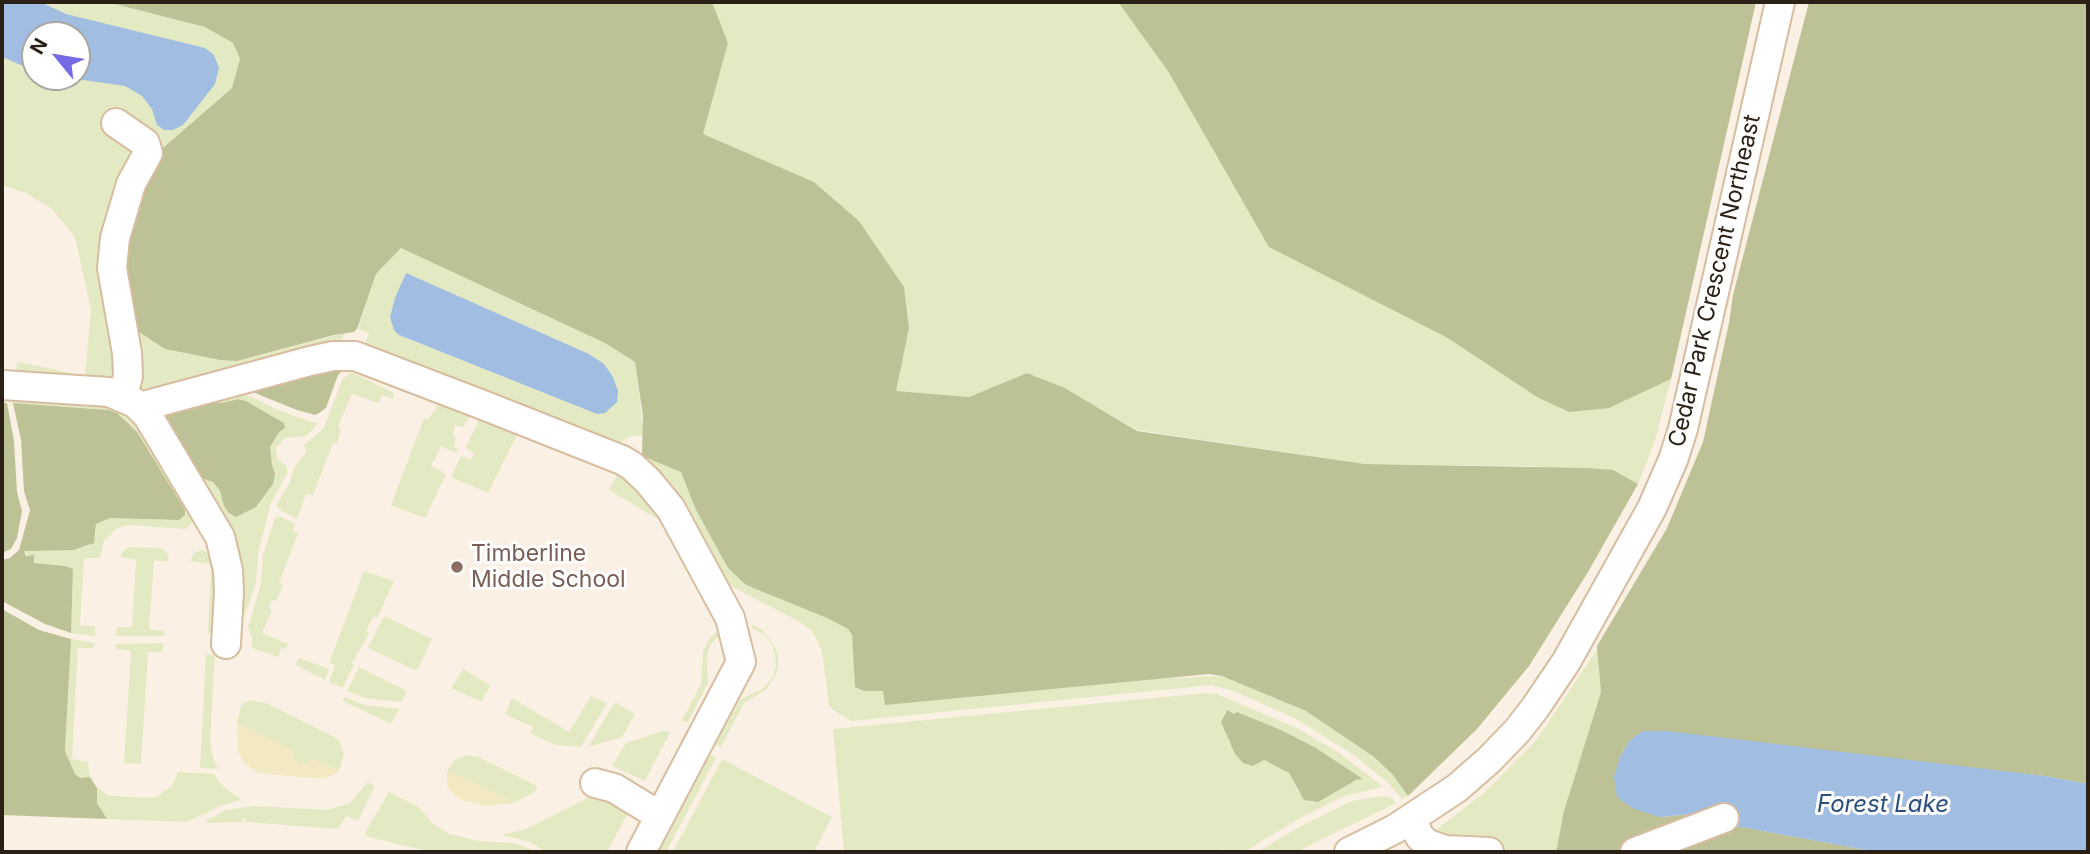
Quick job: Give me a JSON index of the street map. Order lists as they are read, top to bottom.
{
  "streets": {
    "street": ["Cedar Park Crescent Northeast"]
  },
  "water": ["Forest Lake"],
  "places": ["Timberline Middle School"],
  "north": "top left"
}
